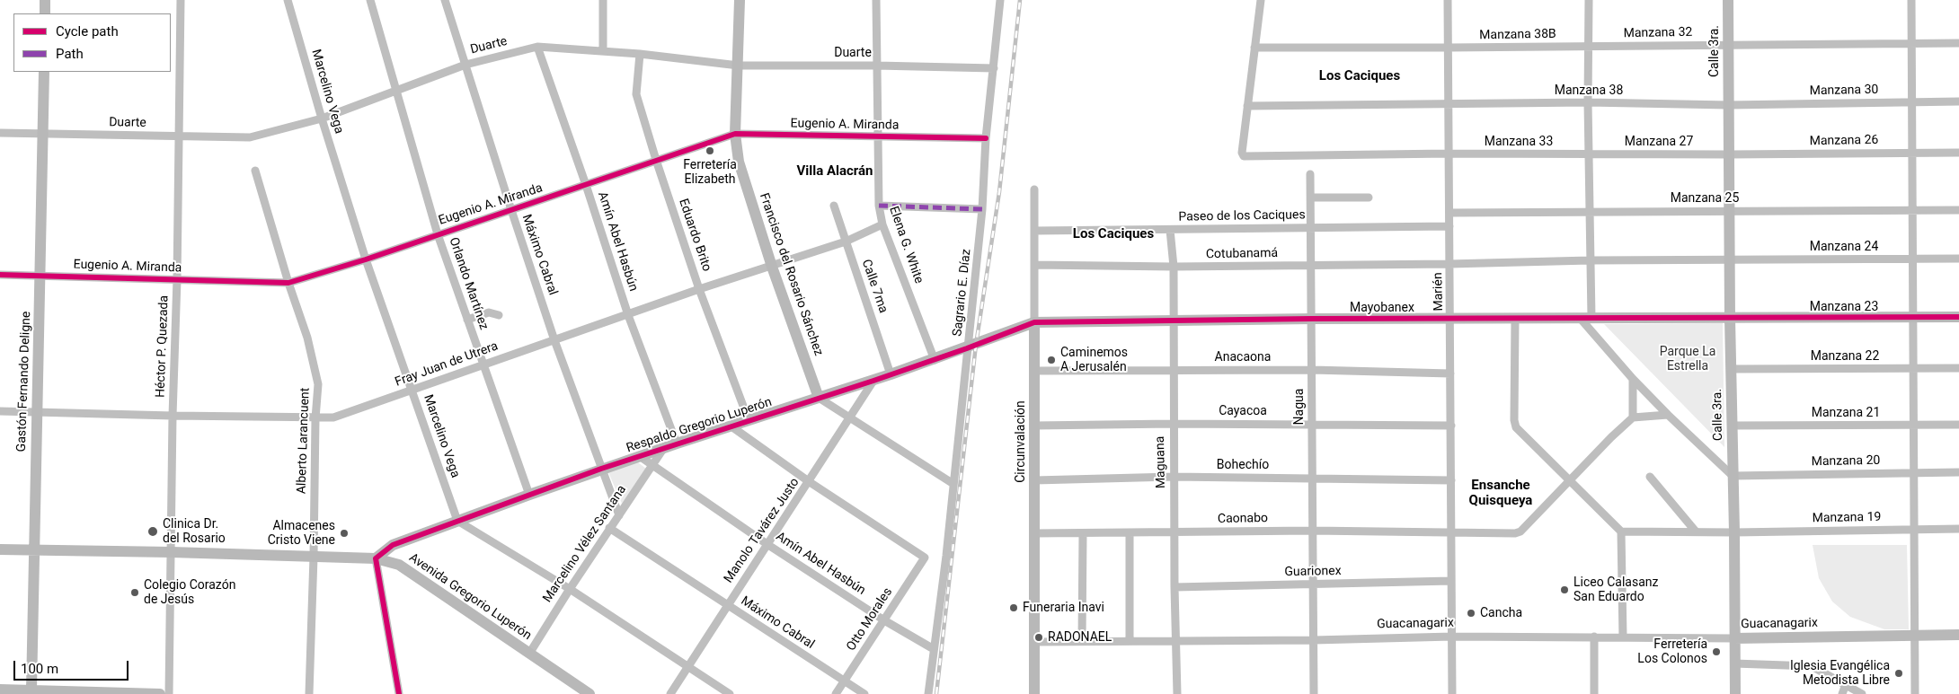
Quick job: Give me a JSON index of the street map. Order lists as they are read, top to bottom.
{
  "streets": {
    "street": [
      "Manzana 32",
      "Manzana 38B",
      "Duarte",
      "Calle 3ra.",
      "Manzana 38",
      "Manzana 30",
      "Marcelino Vega",
      "Eugenio A. Miranda",
      "Manzana 26",
      "Manzana 33",
      "Manzana 27",
      "Manzana 25",
      "Paseo de los Caciques",
      "Eduardo Brito",
      "Amín Abel Hasbún",
      "Elena G. White",
      "Manzana 24",
      "Cotubanamá",
      "Máximo Cabral",
      "Francisco del Rosario Sánchez",
      "Orlando Martínez",
      "Calle 7ma",
      "Marién",
      "Sagrario E. Díaz",
      "Manzana 23",
      "Mayobanex",
      "Héctor P. Quezada",
      "Manzana 22",
      "Anacaona",
      "Fray Juan de Utrera",
      "Gastón Fernando Deligne",
      "Nagua",
      "Cayacoa",
      "Manzana 21",
      "Respaldo Gregorio Luperón",
      "Alberto Larancuent",
      "Circunvalación",
      "Manzana 20",
      "Maguana",
      "Bohechío",
      "Manzana 19",
      "Caonabo",
      "Manolo Tavárez Justo",
      "Marcelino Vélez Santana",
      "Guarionex",
      "Avenida Gregorio Luperón",
      "Otto Morales",
      "Guacanagarix"
    ]
  },
  "crossings": [
    ["Manzana 32", "Manzana 38B"],
    ["Manzana 32", "Calle 3ra."],
    ["Manzana 38B", "Marién"],
    ["Duarte", "Marcelino Vega"],
    ["Duarte", "Eduardo Brito"],
    ["Duarte", "Amín Abel Hasbún"],
    ["Duarte", "Elena G. White"],
    ["Duarte", "Máximo Cabral"],
    ["Duarte", "Francisco del Rosario Sánchez"],
    ["Duarte", "Orlando Martínez"],
    ["Duarte", "Sagrario E. Díaz"],
    ["Duarte", "Héctor P. Quezada"],
    ["Duarte", "Gastón Fernando Deligne"],
    ["Calle 3ra.", "Manzana 38"],
    ["Calle 3ra.", "Manzana 30"],
    ["Calle 3ra.", "Manzana 26"],
    ["Calle 3ra.", "Manzana 27"],
    ["Calle 3ra.", "Manzana 25"],
    ["Calle 3ra.", "Manzana 24"],
    ["Calle 3ra.", "Manzana 23"],
    ["Calle 3ra.", "Mayobanex"],
    ["Calle 3ra.", "Manzana 22"],
    ["Calle 3ra.", "Manzana 21"],
    ["Calle 3ra.", "Manzana 20"],
    ["Calle 3ra.", "Manzana 19"],
    ["Calle 3ra.", "Guacanagarix"],
    ["Manzana 38", "Manzana 30"],
    ["Manzana 38", "Manzana 33"],
    ["Manzana 38", "Marién"],
    ["Marcelino Vega", "Eugenio A. Miranda"],
    ["Marcelino Vega", "Fray Juan de Utrera"],
    ["Marcelino Vega", "Respaldo Gregorio Luperón"],
    ["Eugenio A. Miranda", "Eduardo Brito"],
    ["Eugenio A. Miranda", "Amín Abel Hasbún"],
    ["Eugenio A. Miranda", "Elena G. White"],
    ["Eugenio A. Miranda", "Máximo Cabral"],
    ["Eugenio A. Miranda", "Francisco del Rosario Sánchez"],
    ["Eugenio A. Miranda", "Orlando Martínez"],
    ["Eugenio A. Miranda", "Sagrario E. Díaz"],
    ["Eugenio A. Miranda", "Héctor P. Quezada"],
    ["Eugenio A. Miranda", "Gastón Fernando Deligne"],
    ["Eugenio A. Miranda", "Alberto Larancuent"],
    ["Manzana 26", "Manzana 27"],
    ["Manzana 33", "Manzana 27"],
    ["Manzana 33", "Marién"],
    ["Manzana 25", "Marién"],
    ["Paseo de los Caciques", "Marién"],
    ["Paseo de los Caciques", "Nagua"],
    ["Paseo de los Caciques", "Circunvalación"],
    ["Paseo de los Caciques", "Maguana"],
    ["Eduardo Brito", "Fray Juan de Utrera"],
    ["Eduardo Brito", "Respaldo Gregorio Luperón"],
    ["Amín Abel Hasbún", "Sagrario E. Díaz"],
    ["Amín Abel Hasbún", "Fray Juan de Utrera"],
    ["Amín Abel Hasbún", "Respaldo Gregorio Luperón"],
    ["Amín Abel Hasbún", "Manolo Tavárez Justo"],
    ["Amín Abel Hasbún", "Marcelino Vélez Santana"],
    ["Amín Abel Hasbún", "Otto Morales"],
    ["Elena G. White", "Fray Juan de Utrera"],
    ["Elena G. White", "Respaldo Gregorio Luperón"],
    ["Cotubanamá", "Marién"],
    ["Cotubanamá", "Nagua"],
    ["Cotubanamá", "Circunvalación"],
    ["Cotubanamá", "Maguana"],
    ["Máximo Cabral", "Fray Juan de Utrera"],
    ["Máximo Cabral", "Respaldo Gregorio Luperón"],
    ["Máximo Cabral", "Manolo Tavárez Justo"],
    ["Máximo Cabral", "Marcelino Vélez Santana"],
    ["Máximo Cabral", "Otto Morales"],
    ["Francisco del Rosario Sánchez", "Fray Juan de Utrera"],
    ["Francisco del Rosario Sánchez", "Respaldo Gregorio Luperón"],
    ["Orlando Martínez", "Fray Juan de Utrera"],
    ["Orlando Martínez", "Respaldo Gregorio Luperón"],
    ["Calle 7ma", "Fray Juan de Utrera"],
    ["Calle 7ma", "Respaldo Gregorio Luperón"],
    ["Marién", "Mayobanex"],
    ["Marién", "Anacaona"],
    ["Marién", "Cayacoa"],
    ["Marién", "Bohechío"],
    ["Marién", "Caonabo"],
    ["Marién", "Guarionex"],
    ["Marién", "Guacanagarix"],
    ["Sagrario E. Díaz", "Respaldo Gregorio Luperón"],
    ["Manzana 23", "Mayobanex"],
    ["Mayobanex", "Nagua"],
    ["Mayobanex", "Respaldo Gregorio Luperón"],
    ["Mayobanex", "Circunvalación"],
    ["Mayobanex", "Maguana"],
    ["Héctor P. Quezada", "Fray Juan de Utrera"],
    ["Héctor P. Quezada", "Avenida Gregorio Luperón"],
    ["Anacaona", "Nagua"],
    ["Anacaona", "Circunvalación"],
    ["Anacaona", "Maguana"],
    ["Fray Juan de Utrera", "Gastón Fernando Deligne"],
    ["Fray Juan de Utrera", "Alberto Larancuent"],
    ["Gastón Fernando Deligne", "Avenida Gregorio Luperón"],
    ["Nagua", "Cayacoa"],
    ["Nagua", "Bohechío"],
    ["Nagua", "Caonabo"],
    ["Nagua", "Guarionex"],
    ["Nagua", "Guacanagarix"],
    ["Cayacoa", "Circunvalación"],
    ["Cayacoa", "Maguana"],
    ["Respaldo Gregorio Luperón", "Circunvalación"],
    ["Respaldo Gregorio Luperón", "Manolo Tavárez Justo"],
    ["Respaldo Gregorio Luperón", "Marcelino Vélez Santana"],
    ["Respaldo Gregorio Luperón", "Avenida Gregorio Luperón"],
    ["Alberto Larancuent", "Avenida Gregorio Luperón"],
    ["Circunvalación", "Bohechío"],
    ["Circunvalación", "Caonabo"],
    ["Circunvalación", "Guacanagarix"],
    ["Maguana", "Bohechío"],
    ["Maguana", "Caonabo"],
    ["Maguana", "Guarionex"],
    ["Maguana", "Guacanagarix"],
    ["Manolo Tavárez Justo", "Otto Morales"],
    ["Marcelino Vélez Santana", "Avenida Gregorio Luperón"]
  ],
  "districts": [
    "Los Caciques",
    "Villa Alacrán",
    "Los Caciques",
    "Ensanche Quisqueya"
  ],
  "parks": ["Parque La Estrella"],
  "places": [
    "Ferretería Elizabeth",
    "Caminemos A Jerusalén",
    "Clinica Dr. del Rosario",
    "Almacenes Cristo Viene",
    "Liceo Calasanz San Eduardo",
    "Colegio Corazón de Jesús",
    "Funeraria Inavi",
    "Cancha",
    "RADONAEL",
    "Ferretería Los Colonos",
    "Iglesia Evangélica Metodista Libre"
  ],
  "legend": ["Cycle path", "Path"],
  "scale_bar": "100 m"
}
